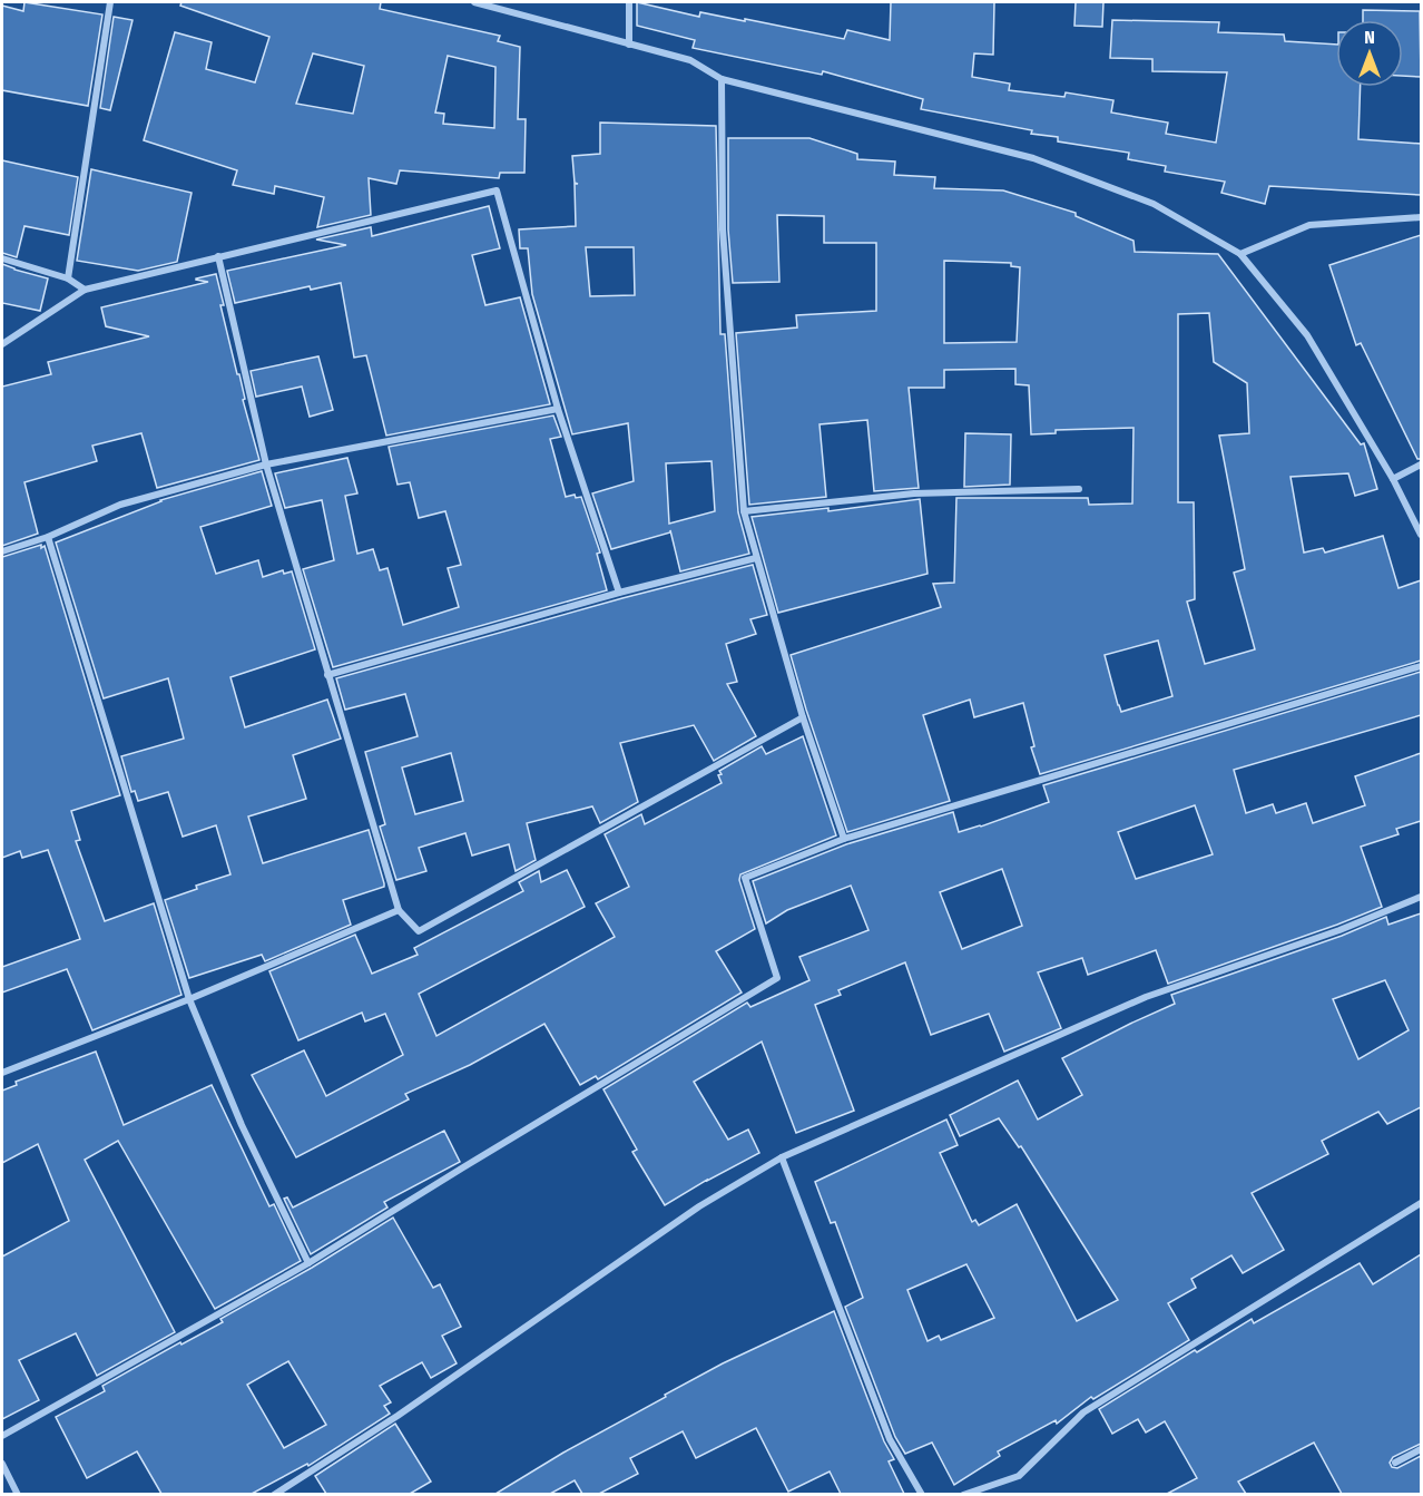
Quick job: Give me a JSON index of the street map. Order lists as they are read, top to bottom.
{
  "north": "top"
}
